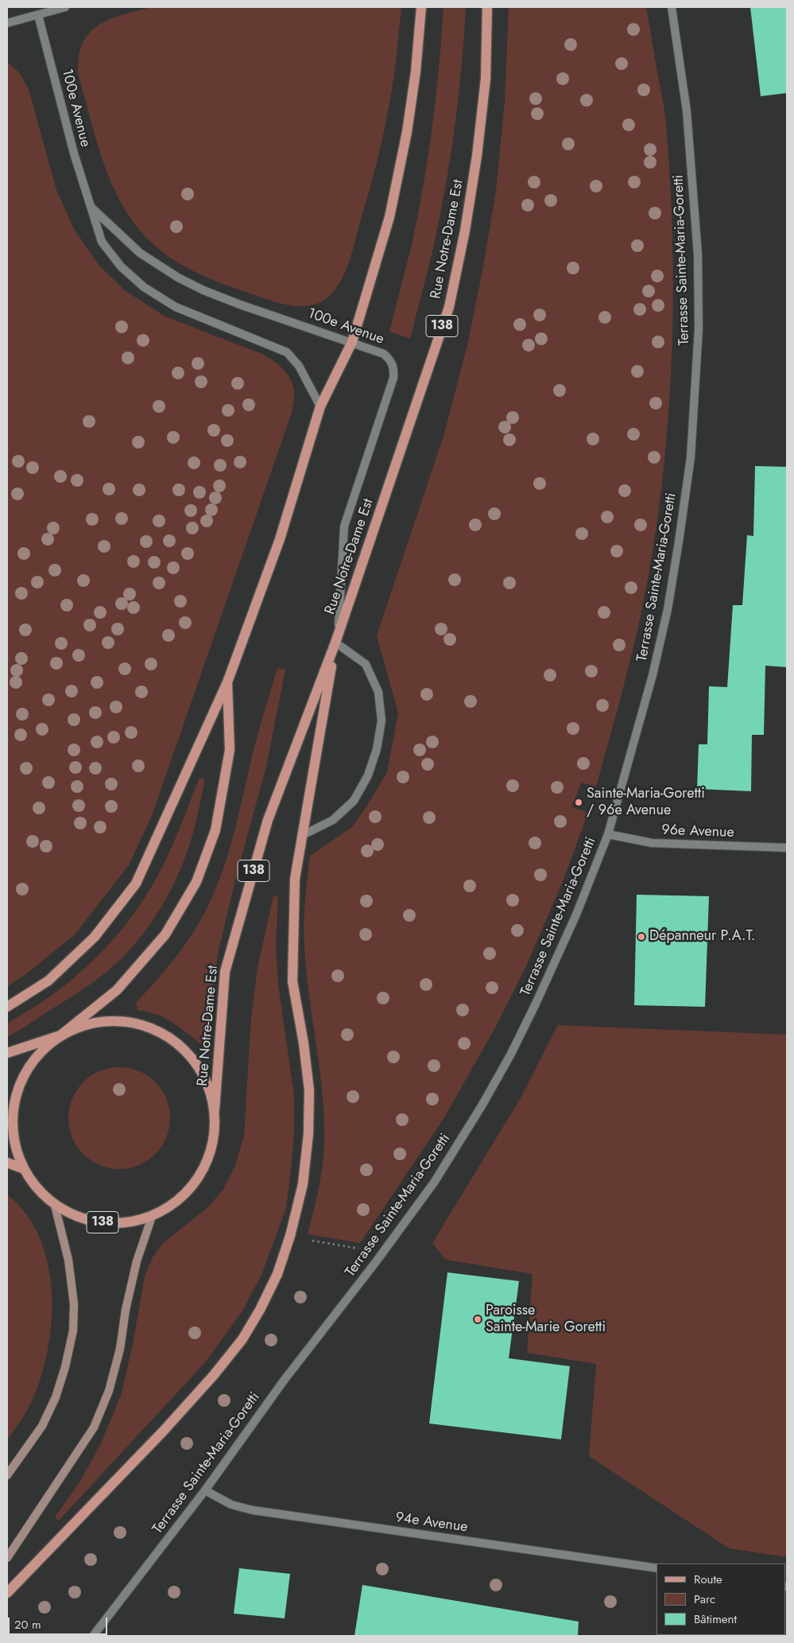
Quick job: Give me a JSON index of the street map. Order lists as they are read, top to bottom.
{
  "streets": {
    "main road": ["Rue Notre-Dame Est", "138"],
    "street": [
      "100e Avenue",
      "Terrasse Sainte-Maria-Goretti",
      "96e Avenue",
      "94e Avenue"
    ]
  },
  "crossings": [
    ["100e Avenue", "Rue Notre-Dame Est"],
    ["100e Avenue", "138"],
    ["Rue Notre-Dame Est", "138"],
    ["Terrasse Sainte-Maria-Goretti", "96e Avenue"],
    ["Terrasse Sainte-Maria-Goretti", "94e Avenue"]
  ],
  "places": ["Sainte-Maria-Goretti / 96e Avenue", "Dépanneur P.A.T.", "Paroisse Sainte-Marie Goretti"],
  "legend": ["Route", "Parc", "Bâtiment"],
  "scale_bar": "20 m"
}
